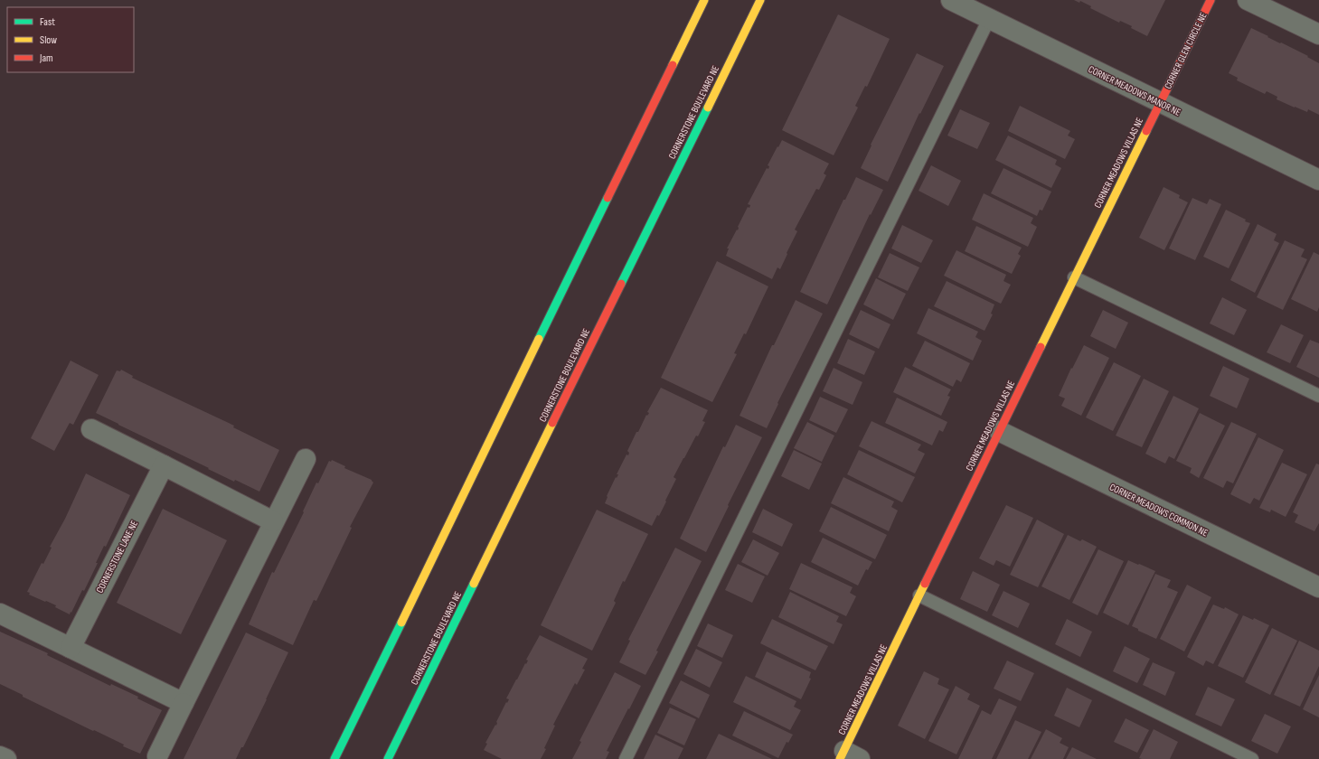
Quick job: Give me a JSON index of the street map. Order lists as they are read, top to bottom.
{
  "streets": {
    "street": [
      "CORNER GLEN CIRCLE NE",
      "CORNER MEADOWS MANOR NE",
      "CORNERSTONE BOULEVARD NE",
      "CORNER MEADOWS VILLAS NE",
      "CORNER MEADOWS COMMON NE",
      "CORNERSTONE LANE NE"
    ]
  },
  "crossings": [
    ["CORNER GLEN CIRCLE NE", "CORNER MEADOWS MANOR NE"],
    ["CORNER GLEN CIRCLE NE", "CORNER MEADOWS VILLAS NE"],
    ["CORNER MEADOWS MANOR NE", "CORNER MEADOWS VILLAS NE"],
    ["CORNER MEADOWS VILLAS NE", "CORNER MEADOWS COMMON NE"]
  ],
  "legend": ["Fast", "Slow", "Jam"]
}
